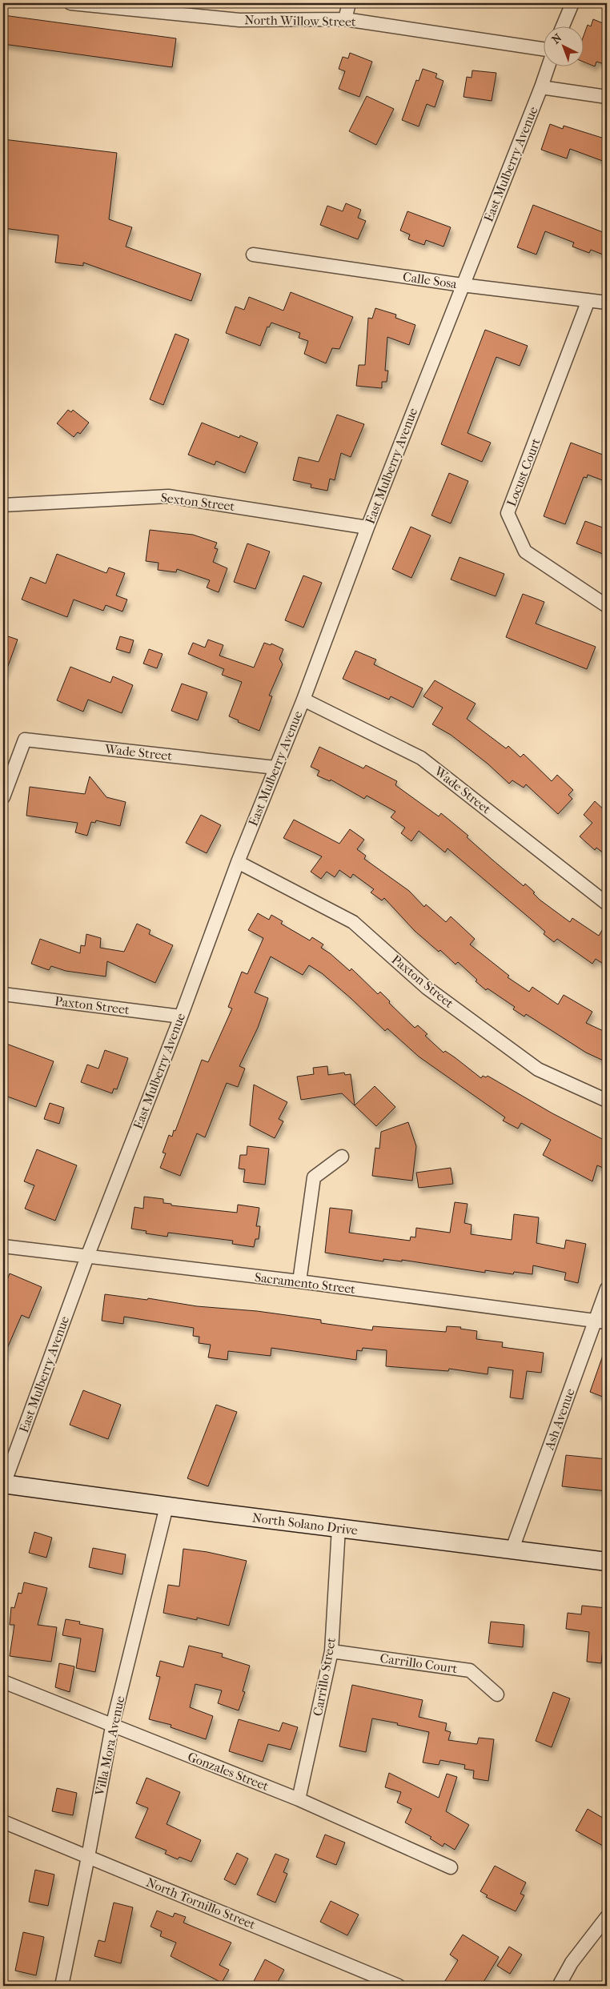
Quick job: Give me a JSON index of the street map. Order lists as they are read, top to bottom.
{
  "streets": {
    "main road": ["North Solano Drive"],
    "street": [
      "North Willow Street",
      "East Mulberry Avenue",
      "Calle Sosa",
      "Locust Court",
      "Sexton Street",
      "Wade Street",
      "Paxton Street",
      "Sacramento Street",
      "Ash Avenue",
      "Carrillo Court",
      "Carrillo Street",
      "Villa Mora Avenue",
      "Gonzales Street",
      "North Tornillo Street"
    ]
  },
  "crossings": [
    ["East Mulberry Avenue", "Calle Sosa"],
    ["East Mulberry Avenue", "Sexton Street"],
    ["East Mulberry Avenue", "Wade Street"],
    ["East Mulberry Avenue", "Paxton Street"],
    ["East Mulberry Avenue", "Sacramento Street"],
    ["East Mulberry Avenue", "North Solano Drive"],
    ["Calle Sosa", "Locust Court"],
    ["Sacramento Street", "Ash Avenue"],
    ["Ash Avenue", "North Solano Drive"],
    ["North Solano Drive", "Carrillo Street"],
    ["North Solano Drive", "Villa Mora Avenue"],
    ["Carrillo Court", "Carrillo Street"],
    ["Carrillo Street", "Gonzales Street"],
    ["Villa Mora Avenue", "Gonzales Street"],
    ["Villa Mora Avenue", "North Tornillo Street"]
  ],
  "north": "top left"
}
